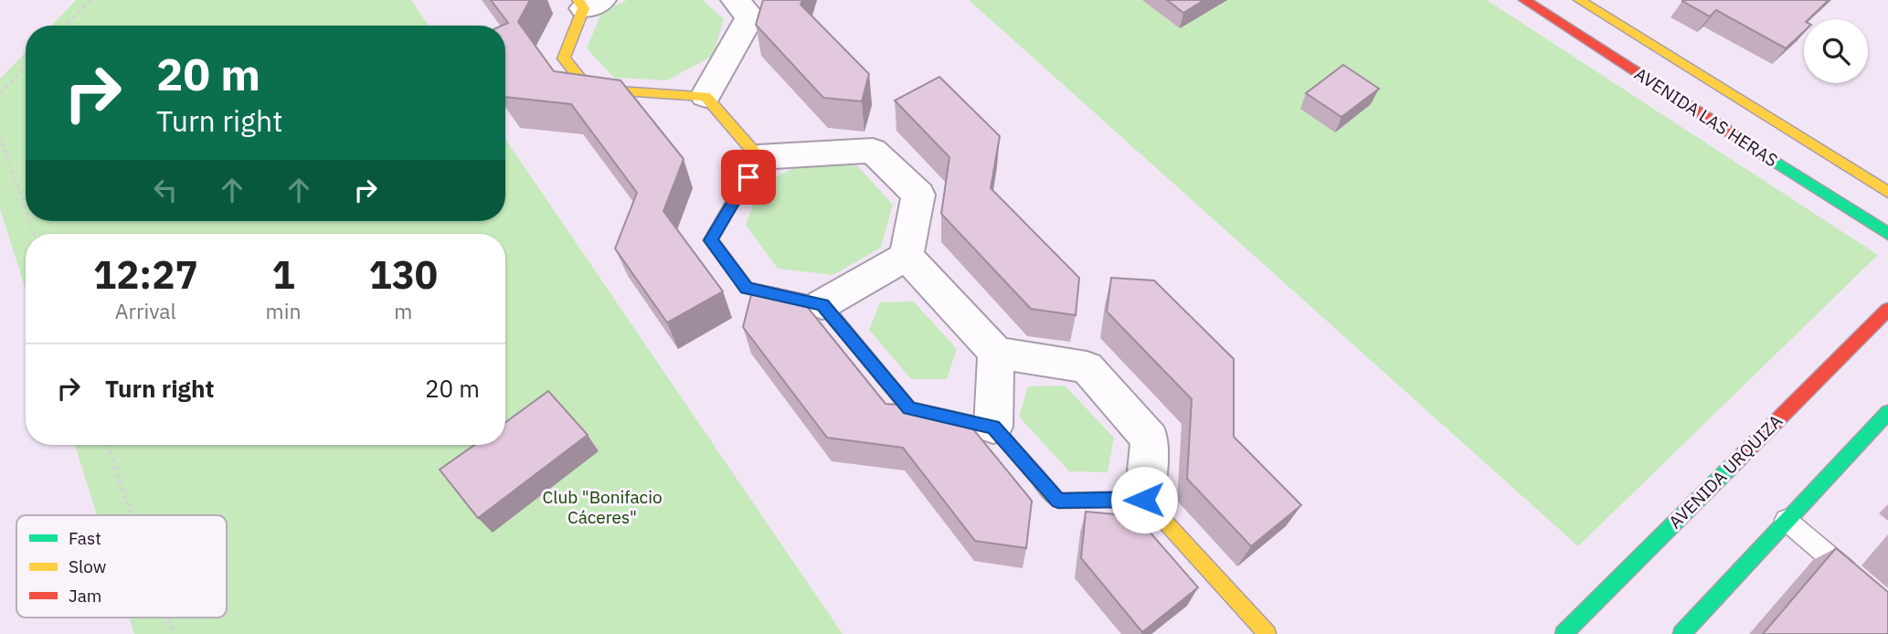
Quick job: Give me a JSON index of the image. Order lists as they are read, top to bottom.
{
  "streets": {
    "main road": ["AVENIDA LAS HERAS", "AVENIDA URQUIZA"]
  },
  "parks": ["Club \"Bonifacio Cáceres\""],
  "legend": ["Fast", "Slow", "Jam"],
  "page": {
    "turn": ["20 m", "Turn right"],
    "eta": [
      "12:27",
      "Arrival",
      "1",
      "min",
      "130",
      "m"
    ],
    "list": [
      {
        "name": "Turn right",
        "value": "20 m"
      }
    ]
  }
}
